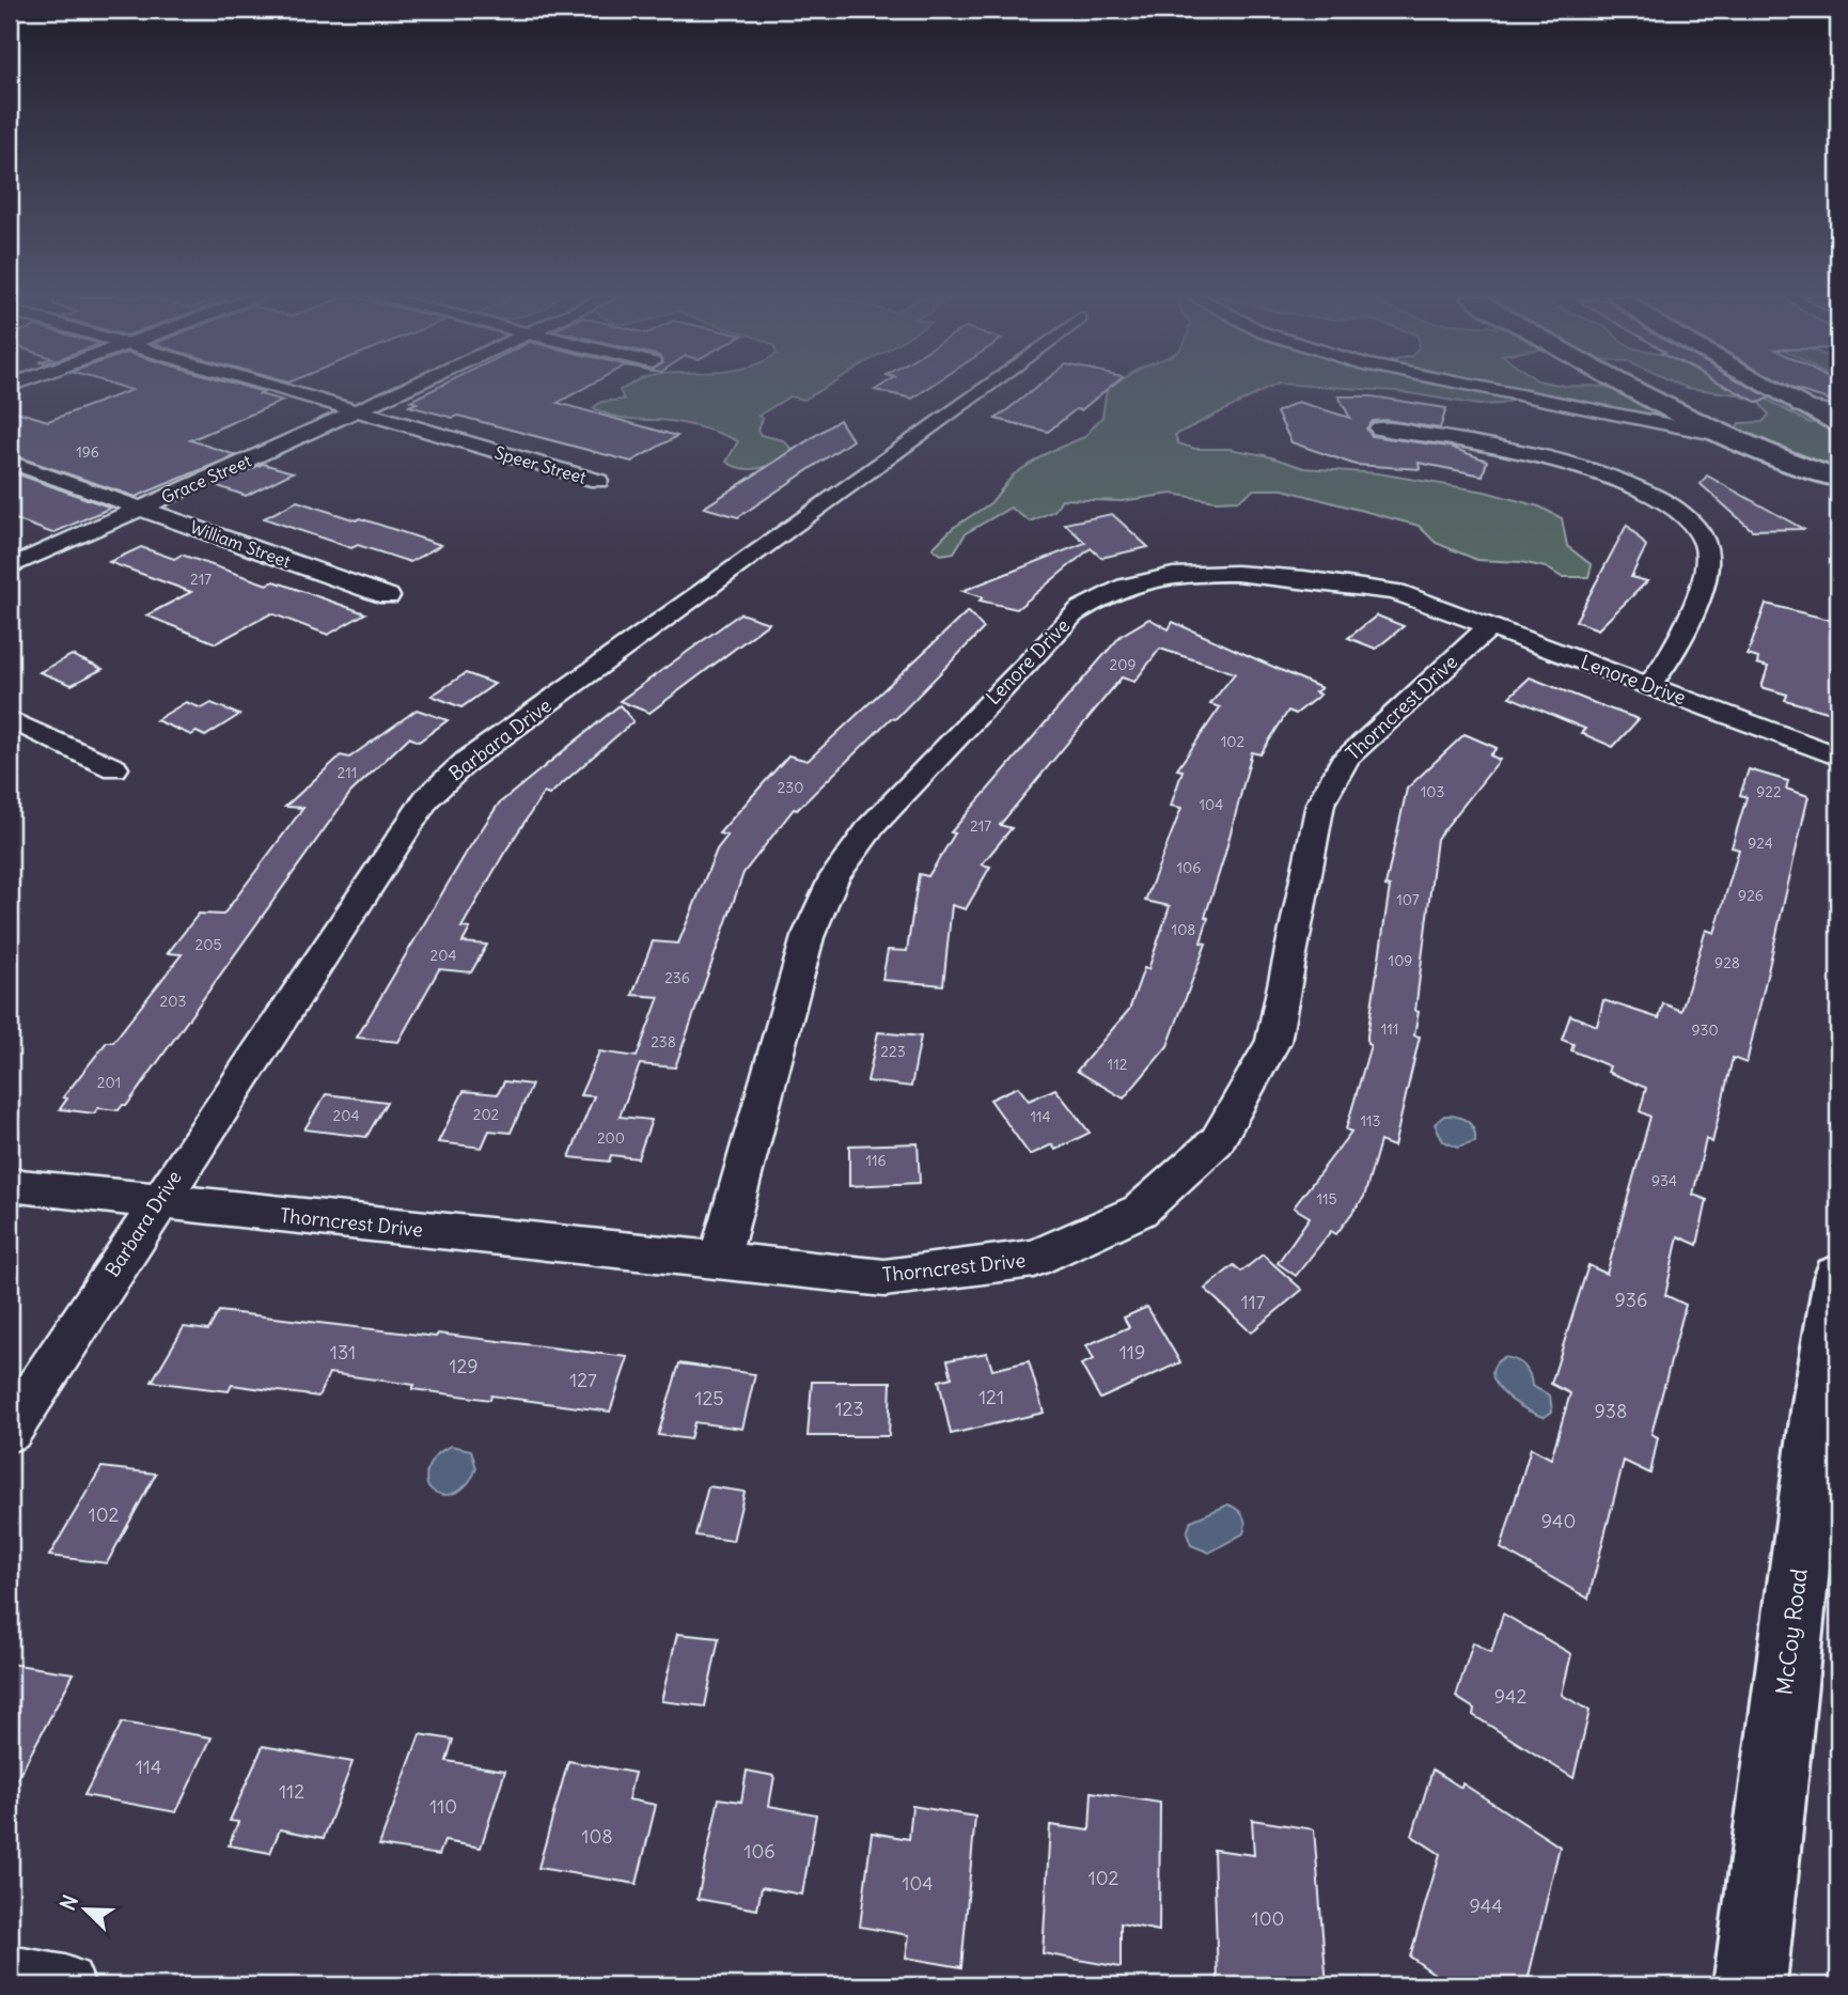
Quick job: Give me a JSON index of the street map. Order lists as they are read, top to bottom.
{
  "streets": {
    "street": [
      "Speer Street",
      "Grace Street",
      "William Street",
      "Lenore Drive",
      "Thorncrest Drive",
      "Barbara Drive",
      "McCoy Road"
    ]
  },
  "crossings": [
    ["Speer Street", "Grace Street"],
    ["Grace Street", "William Street"],
    ["Lenore Drive", "Thorncrest Drive"],
    ["Thorncrest Drive", "Barbara Drive"]
  ],
  "house_numbers": [
    "196",
    "217",
    "209",
    "102",
    "211",
    "230",
    "103",
    "922",
    "104",
    "217",
    "924",
    "106",
    "926",
    "107",
    "108",
    "205",
    "204",
    "109",
    "928",
    "236",
    "203",
    "111",
    "930",
    "238",
    "223",
    "112",
    "201",
    "202",
    "204",
    "114",
    "113",
    "200",
    "116",
    "934",
    "115",
    "936",
    "117",
    "131",
    "119",
    "129",
    "127",
    "121",
    "125",
    "123",
    "938",
    "102",
    "940",
    "942",
    "114",
    "112",
    "110",
    "108",
    "106",
    "102",
    "104",
    "944",
    "100"
  ],
  "north": "top left"
}
